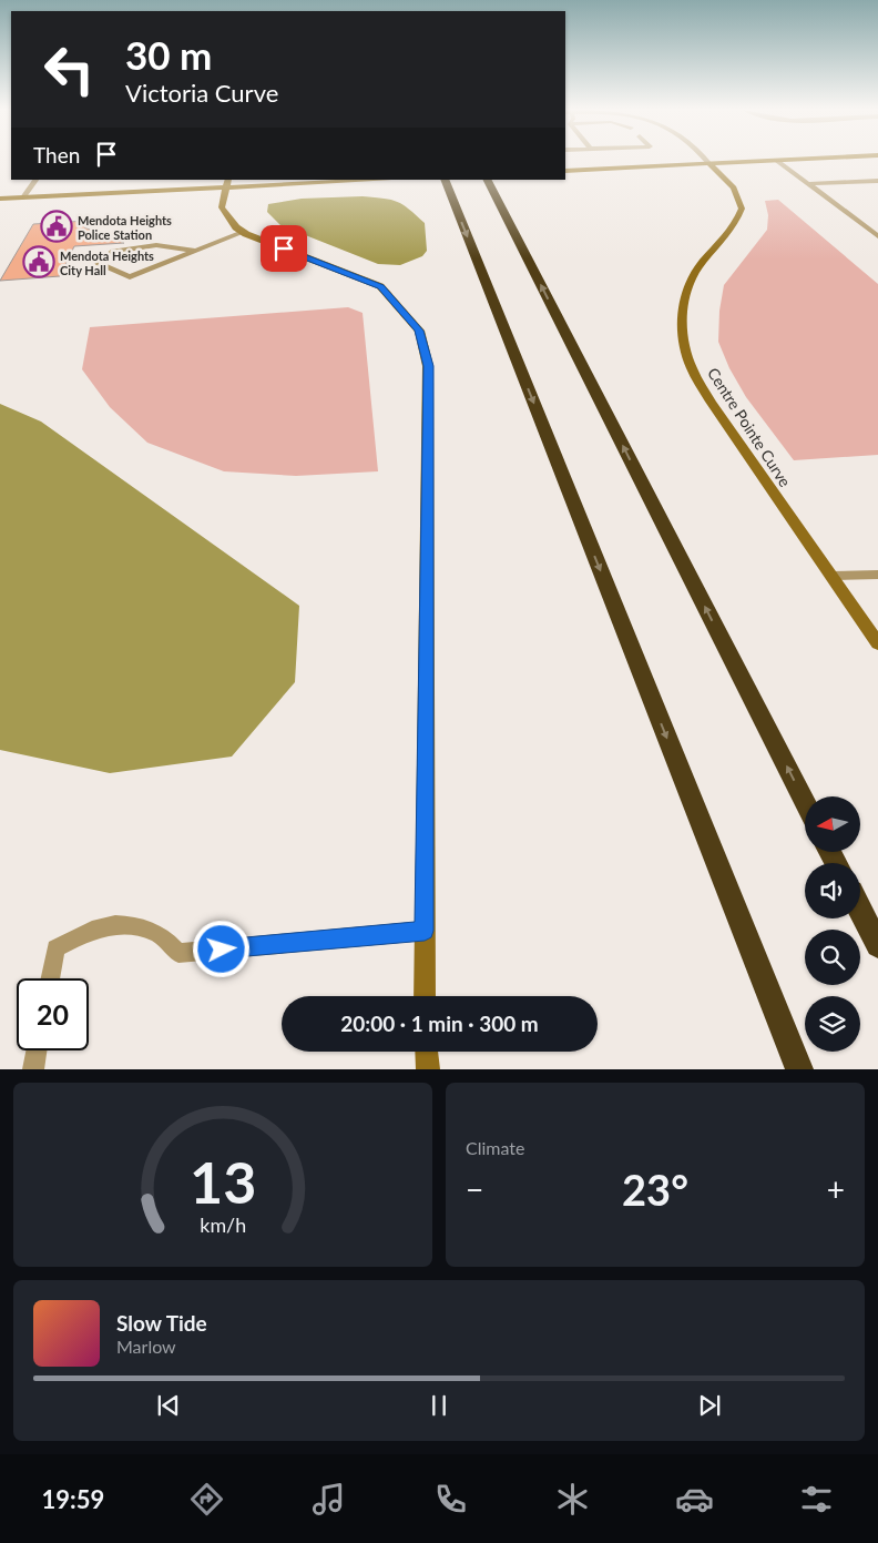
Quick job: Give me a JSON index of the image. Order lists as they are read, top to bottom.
{
  "streets": {
    "street": ["Centre Pointe Curve"]
  },
  "places": {
    "public building": ["Mendota Heights Police Station", "Mendota Heights City Hall"]
  },
  "north": "left",
  "page": {
    "turn": ["30 m", "Victoria Curve"],
    "then": "Then",
    "limit": "20",
    "trip": "20:00 · 1 min · 300 m",
    "tile": "Climate",
    "heat": ["−", "23°", "+"],
    "song": ["Slow Tide", "Marlow"],
    "tabs": "19:59",
    "gauge": ["13", "km/h"]
  }
}
